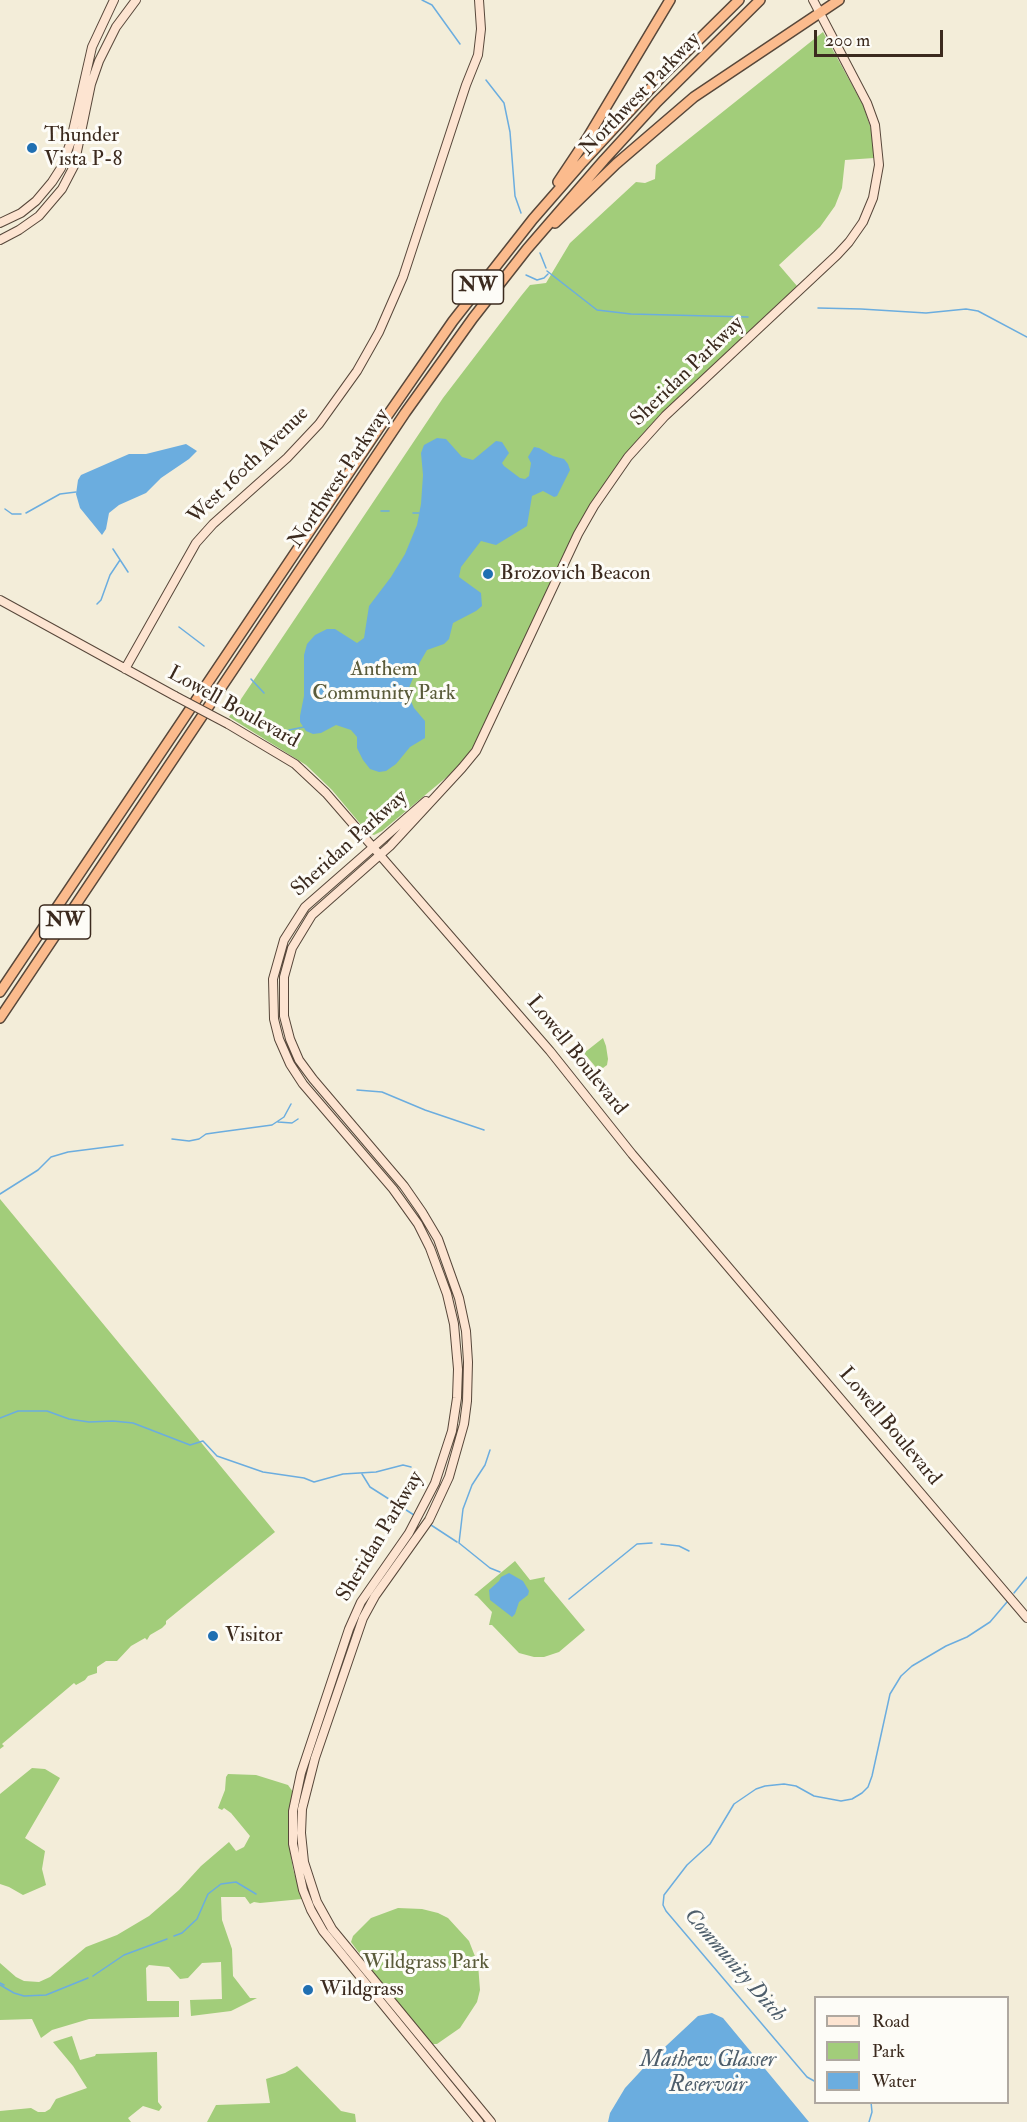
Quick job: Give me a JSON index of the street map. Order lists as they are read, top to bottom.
{
  "streets": {
    "highway": ["Northwest Parkway", "NW"],
    "main road": ["Sheridan Parkway", "West 160th Avenue", "Lowell Boulevard"]
  },
  "crossings": [
    ["Sheridan Parkway", "Lowell Boulevard"],
    ["West 160th Avenue", "Lowell Boulevard"]
  ],
  "water": ["Community Ditch", "Mathew Glasser Reservoir"],
  "parks": ["Anthem Community Park", "Wildgrass Park"],
  "places": [
    "Thunder Vista P-8",
    "Brozovich Beacon",
    "Visitor",
    "Wildgrass"
  ],
  "legend": ["Road", "Park", "Water"],
  "scale_bar": "200 m"
}
